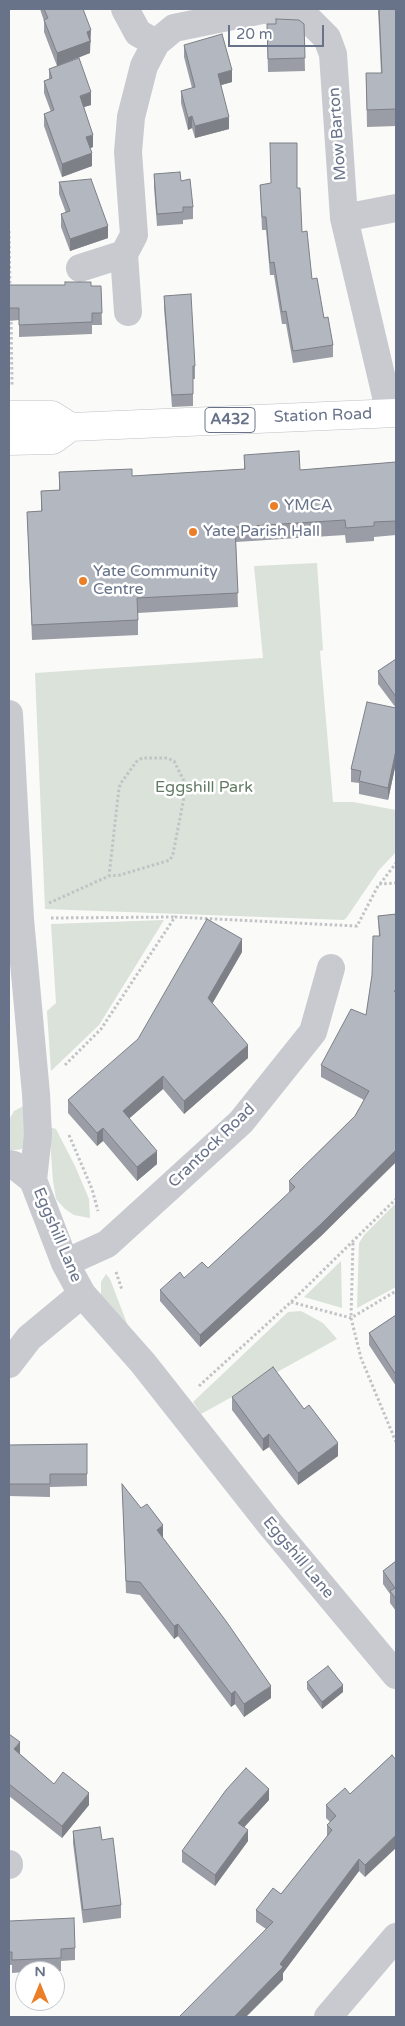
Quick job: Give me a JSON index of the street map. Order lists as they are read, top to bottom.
{
  "streets": {
    "main road": ["Station Road", "A432"],
    "street": ["Mow Barton", "Crantock Road", "Eggshill Lane"]
  },
  "crossings": [
    ["Mow Barton", "Station Road"],
    ["Crantock Road", "Eggshill Lane"]
  ],
  "parks": ["Eggshill Park"],
  "places": ["YMCA", "Yate Parish Hall", "Yate Community Centre"],
  "scale_bar": "20 m",
  "north": "top"
}
